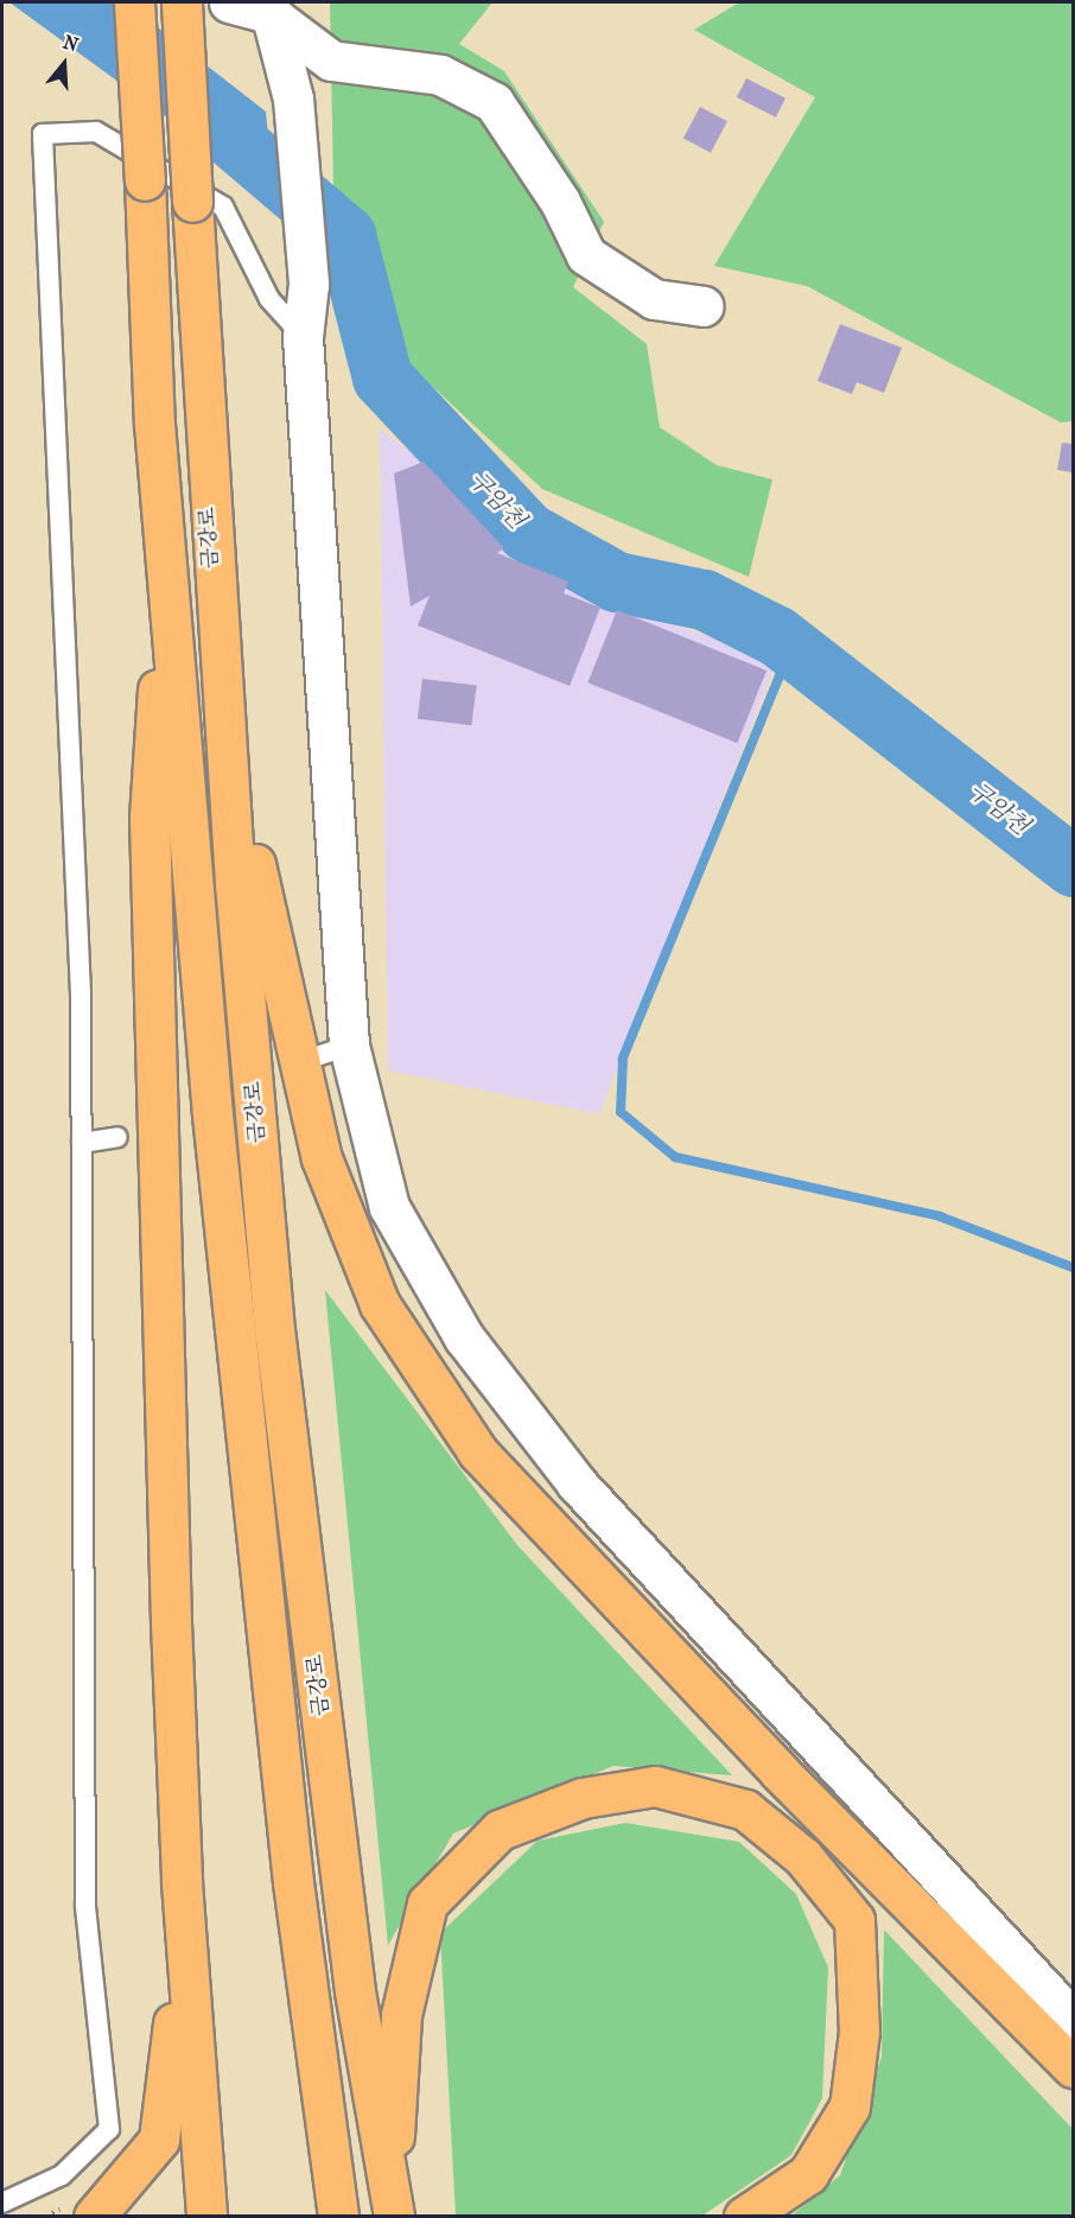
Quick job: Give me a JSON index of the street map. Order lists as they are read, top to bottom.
{
  "streets": {
    "highway": ["금강로"]
  },
  "water": ["구암천"],
  "north": "top"
}
